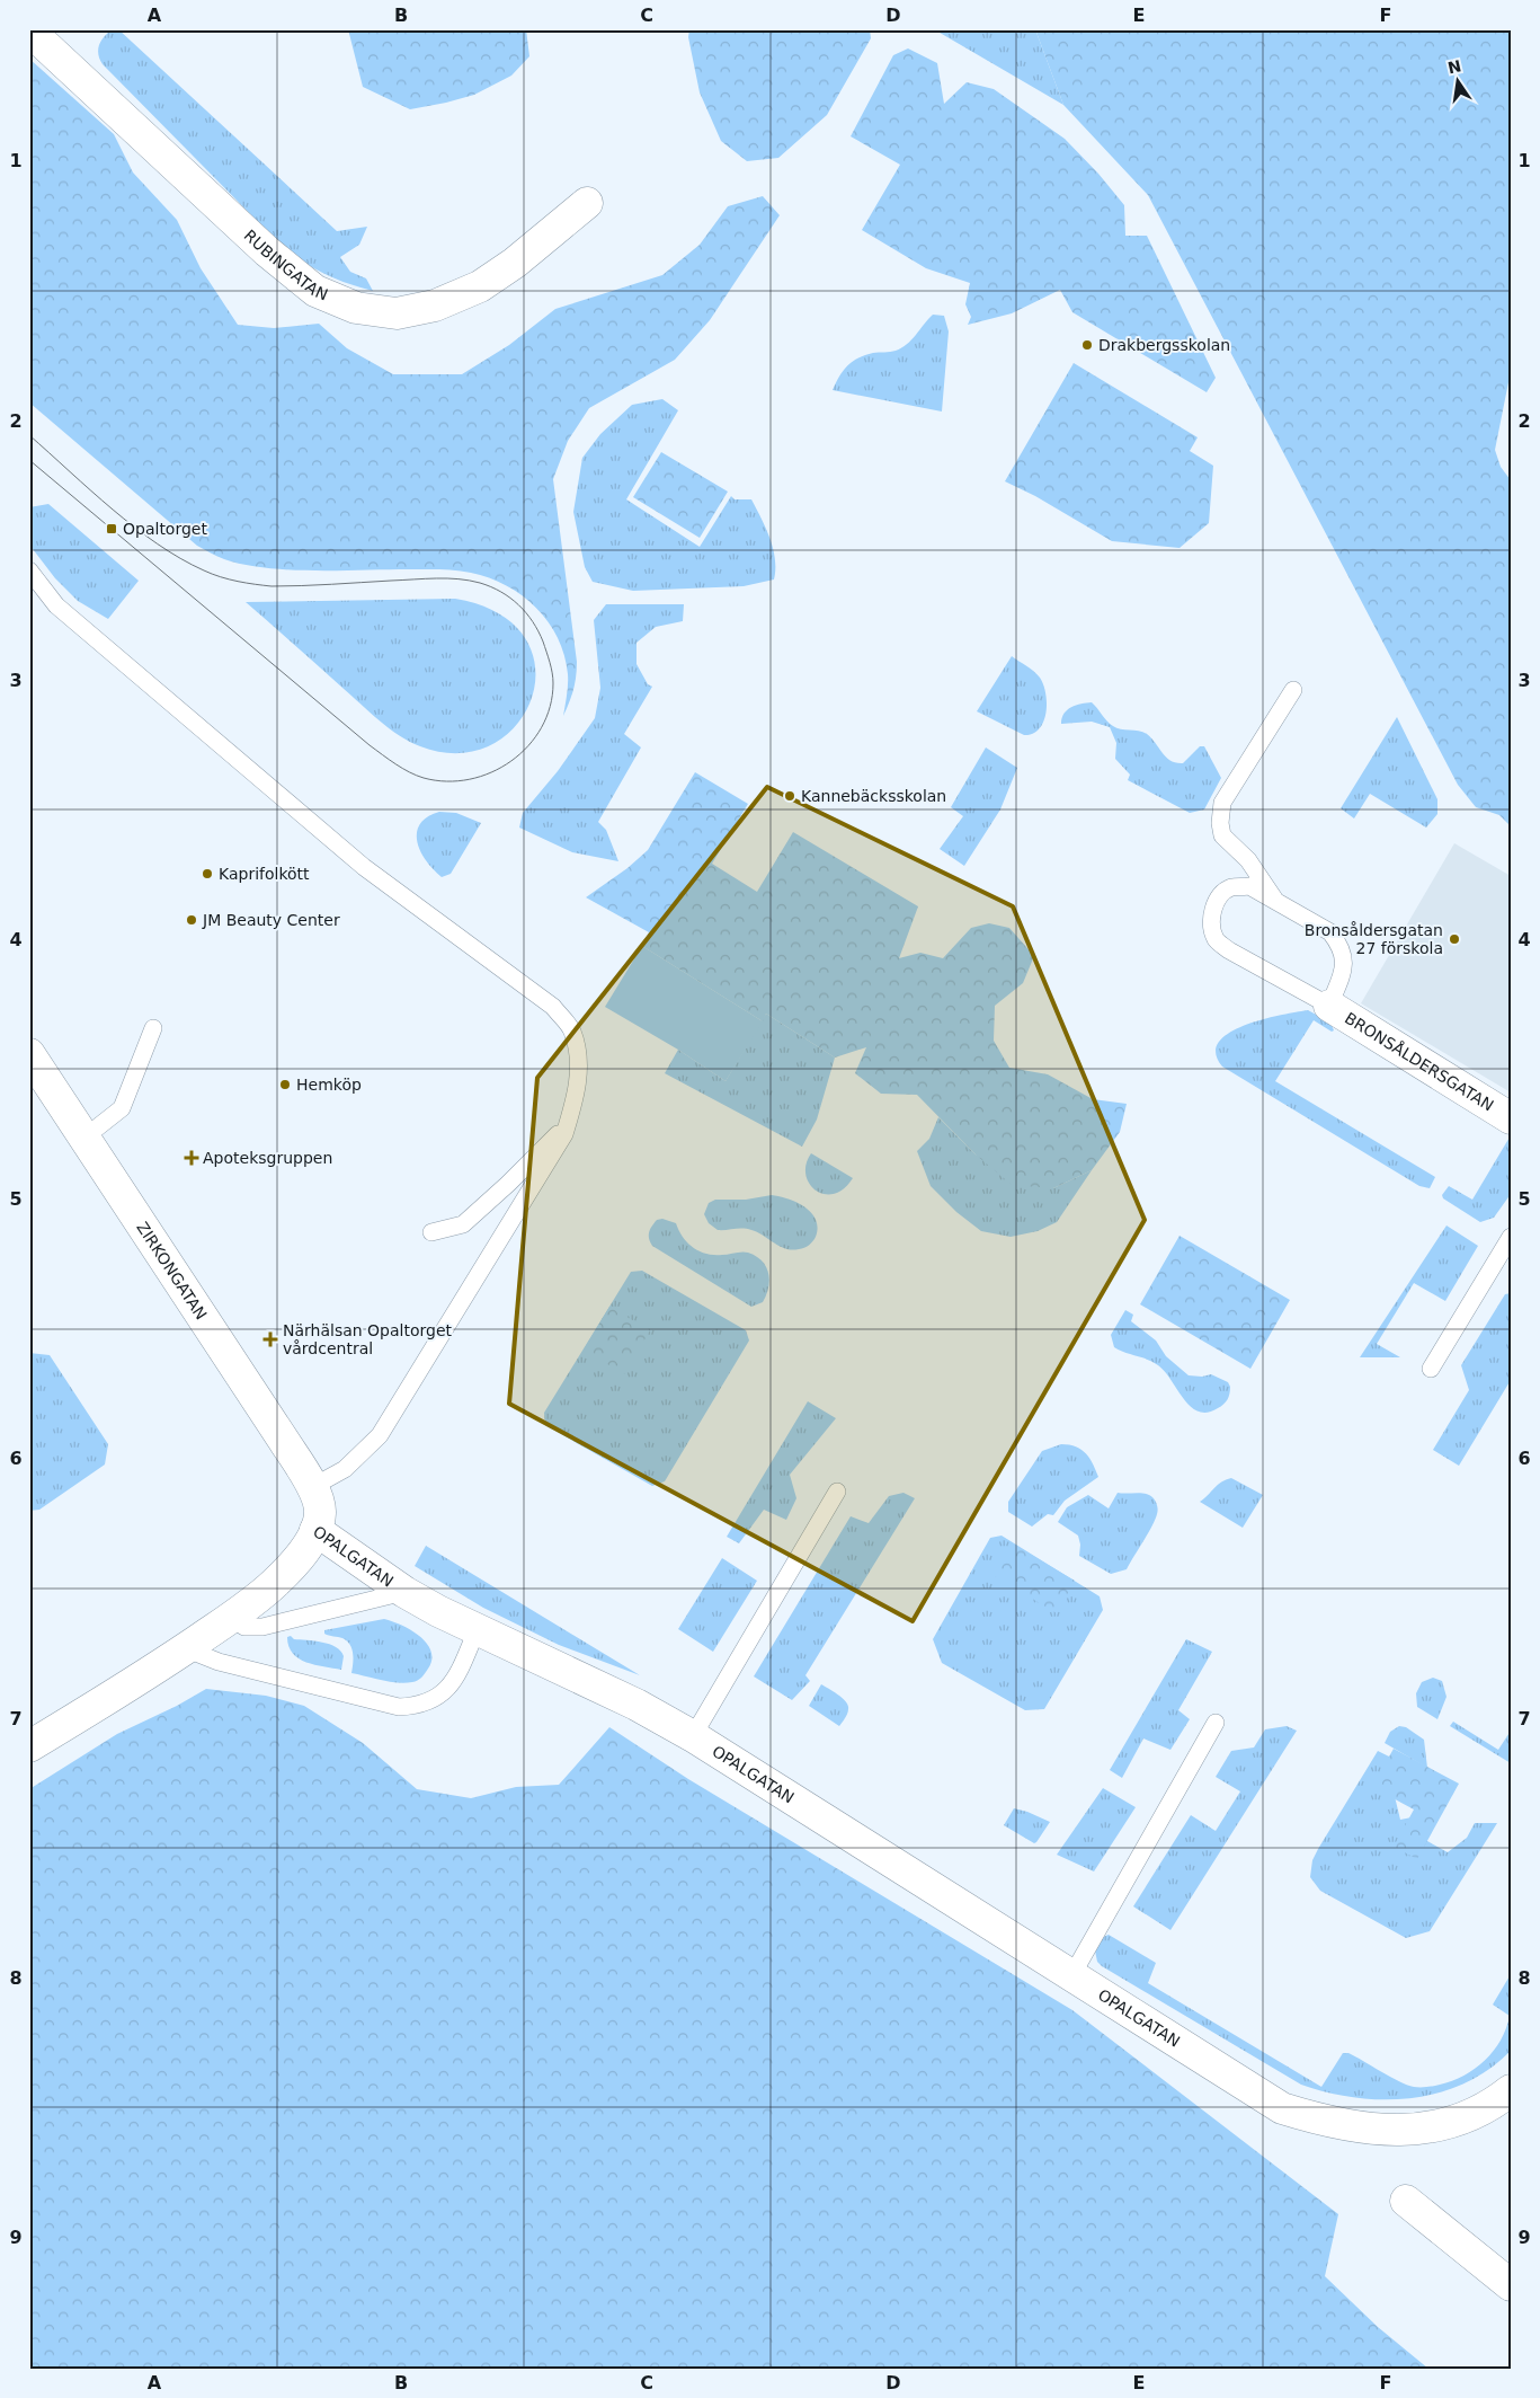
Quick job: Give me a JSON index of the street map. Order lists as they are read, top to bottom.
{
  "streets": {
    "street": [
      "RUBINGATAN",
      "BRONSÅLDERSGATAN",
      "ZIRKONGATAN",
      "OPALGATAN"
    ]
  },
  "places": {
    "other": [
      "Drakbergsskolan",
      "Kannebäcksskolan",
      "Kaprifolkött",
      "JM Beauty Center",
      "Bronsåldersgatan 27 förskola",
      "Hemköp"
    ],
    "transit": ["Opaltorget"],
    "health": ["Apoteksgruppen", "Närhälsan Opaltorget vårdcentral"]
  },
  "north": "top",
  "grid": {
    "columns": [
      "A",
      "B",
      "C",
      "D",
      "E",
      "F"
    ],
    "rows": [
      "1",
      "2",
      "3",
      "4",
      "5",
      "6",
      "7",
      "8",
      "9"
    ]
  }
}
